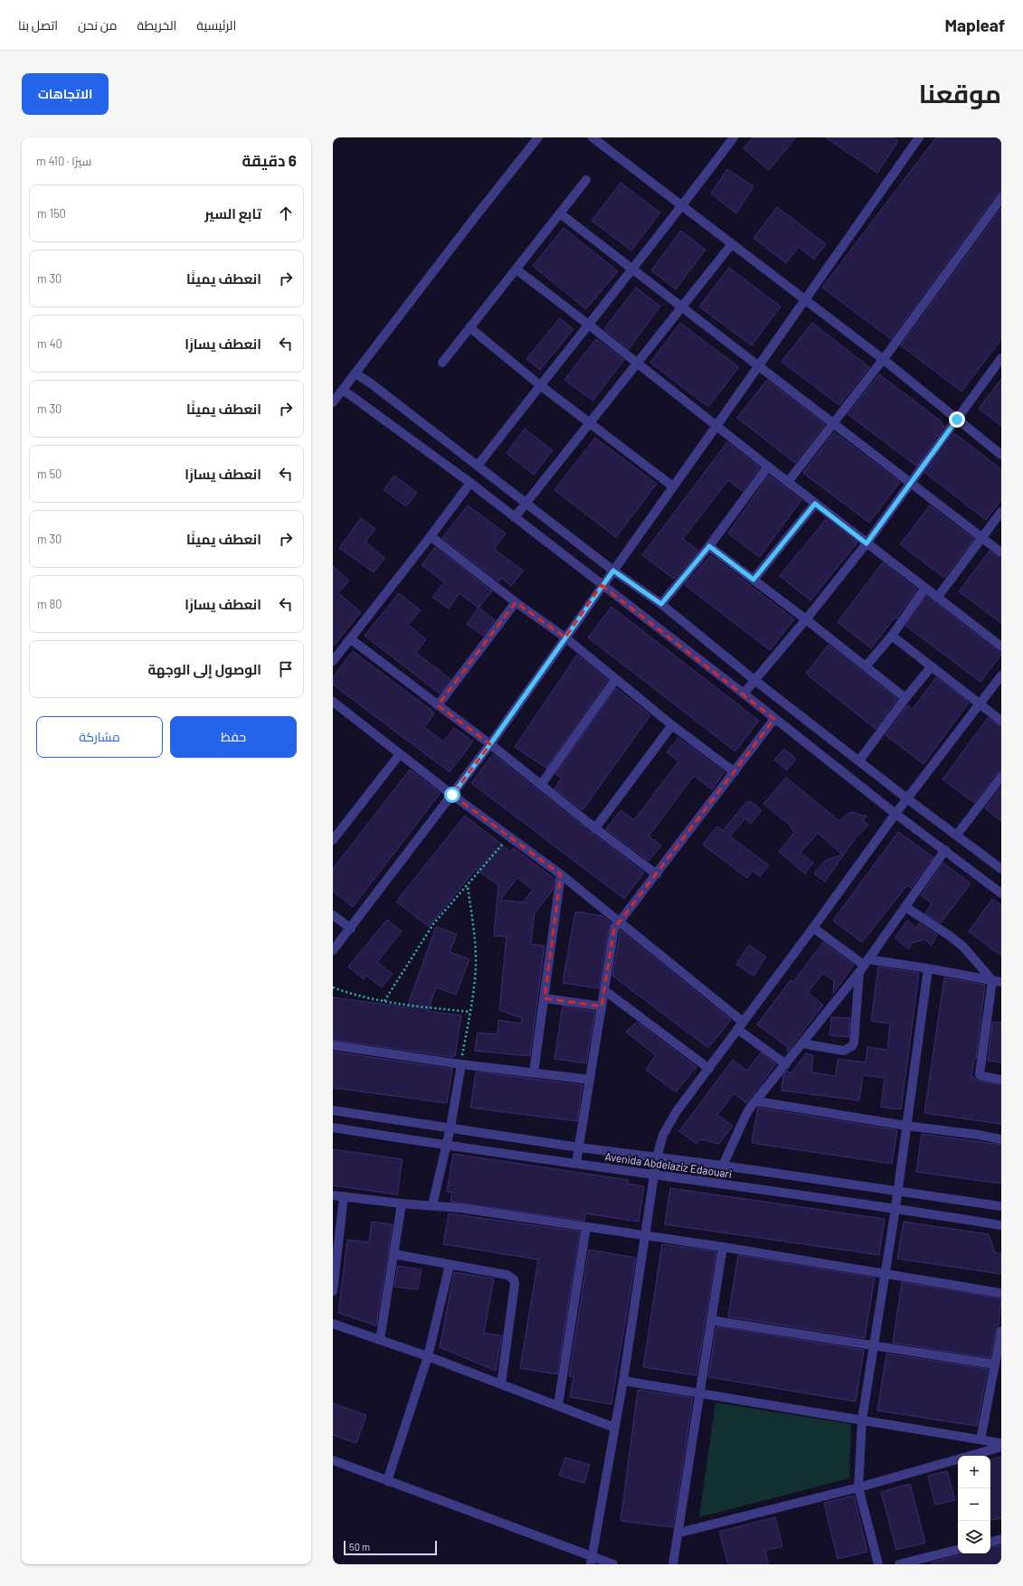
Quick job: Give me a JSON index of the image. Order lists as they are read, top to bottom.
{
  "streets": {
    "street": ["Avenida Abdelaziz Edaouari"]
  },
  "scale_bar": "50 m",
  "page": {
    "header": "Mapleaf",
    "nav": [
      "الرئيسية",
      "الخريطة",
      "من نحن",
      "اتصل بنا"
    ],
    "title": "موقعنا",
    "buttons": [
      "الاتجاهات",
      ["حفظ", "مشاركة"]
    ],
    "heading": ["6 دقيقة", "سيرًا · 410 m"],
    "list": [
      ["تابع السير", "150 m"],
      ["انعطف يمينًا", "30 m"],
      ["انعطف يسارًا", "40 m"],
      ["انعطف يمينًا", "30 m"],
      ["انعطف يسارًا", "50 m"],
      ["انعطف يمينًا", "30 m"],
      ["انعطف يسارًا", "80 m"],
      "الوصول إلى الوجهة"
    ],
    "map_buttons": ["+", "−"],
    "scale": "50 m"
  }
}
